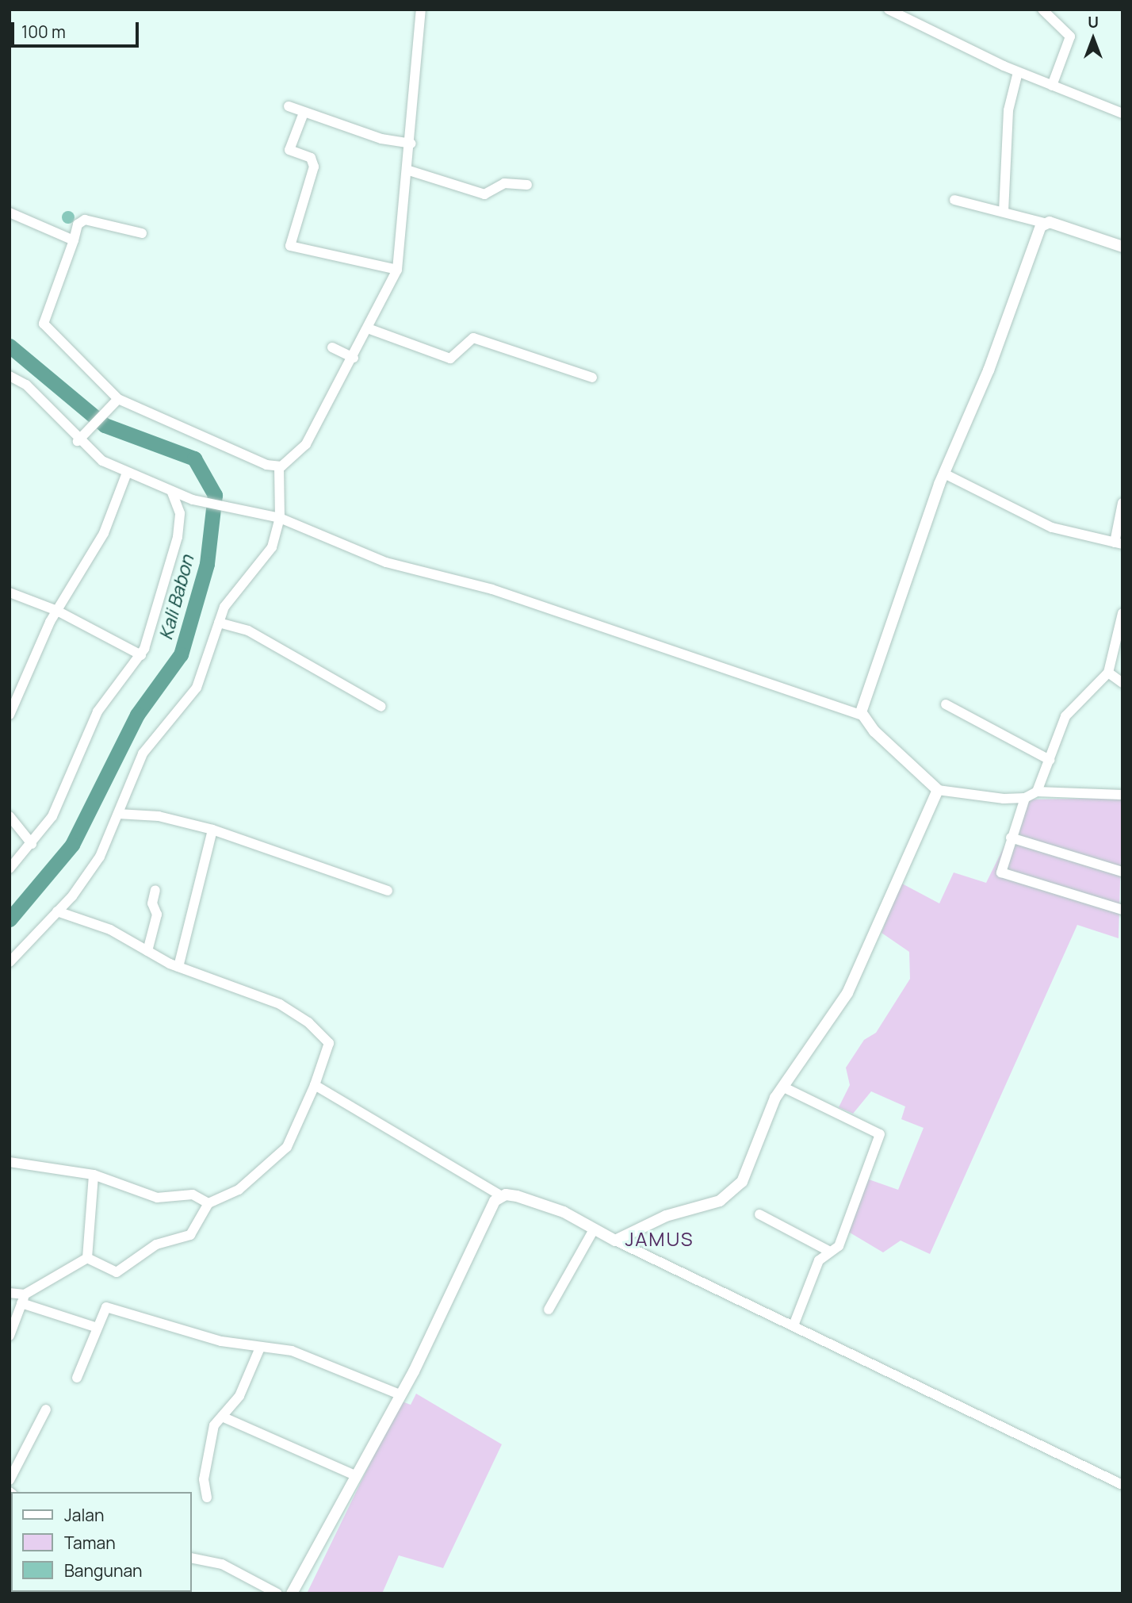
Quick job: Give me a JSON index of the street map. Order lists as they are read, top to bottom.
{
  "districts": ["JAMUS"],
  "water": ["Kali Babon"],
  "legend": ["Jalan", "Taman", "Bangunan"],
  "scale_bar": "100 m",
  "north": "top"
}
